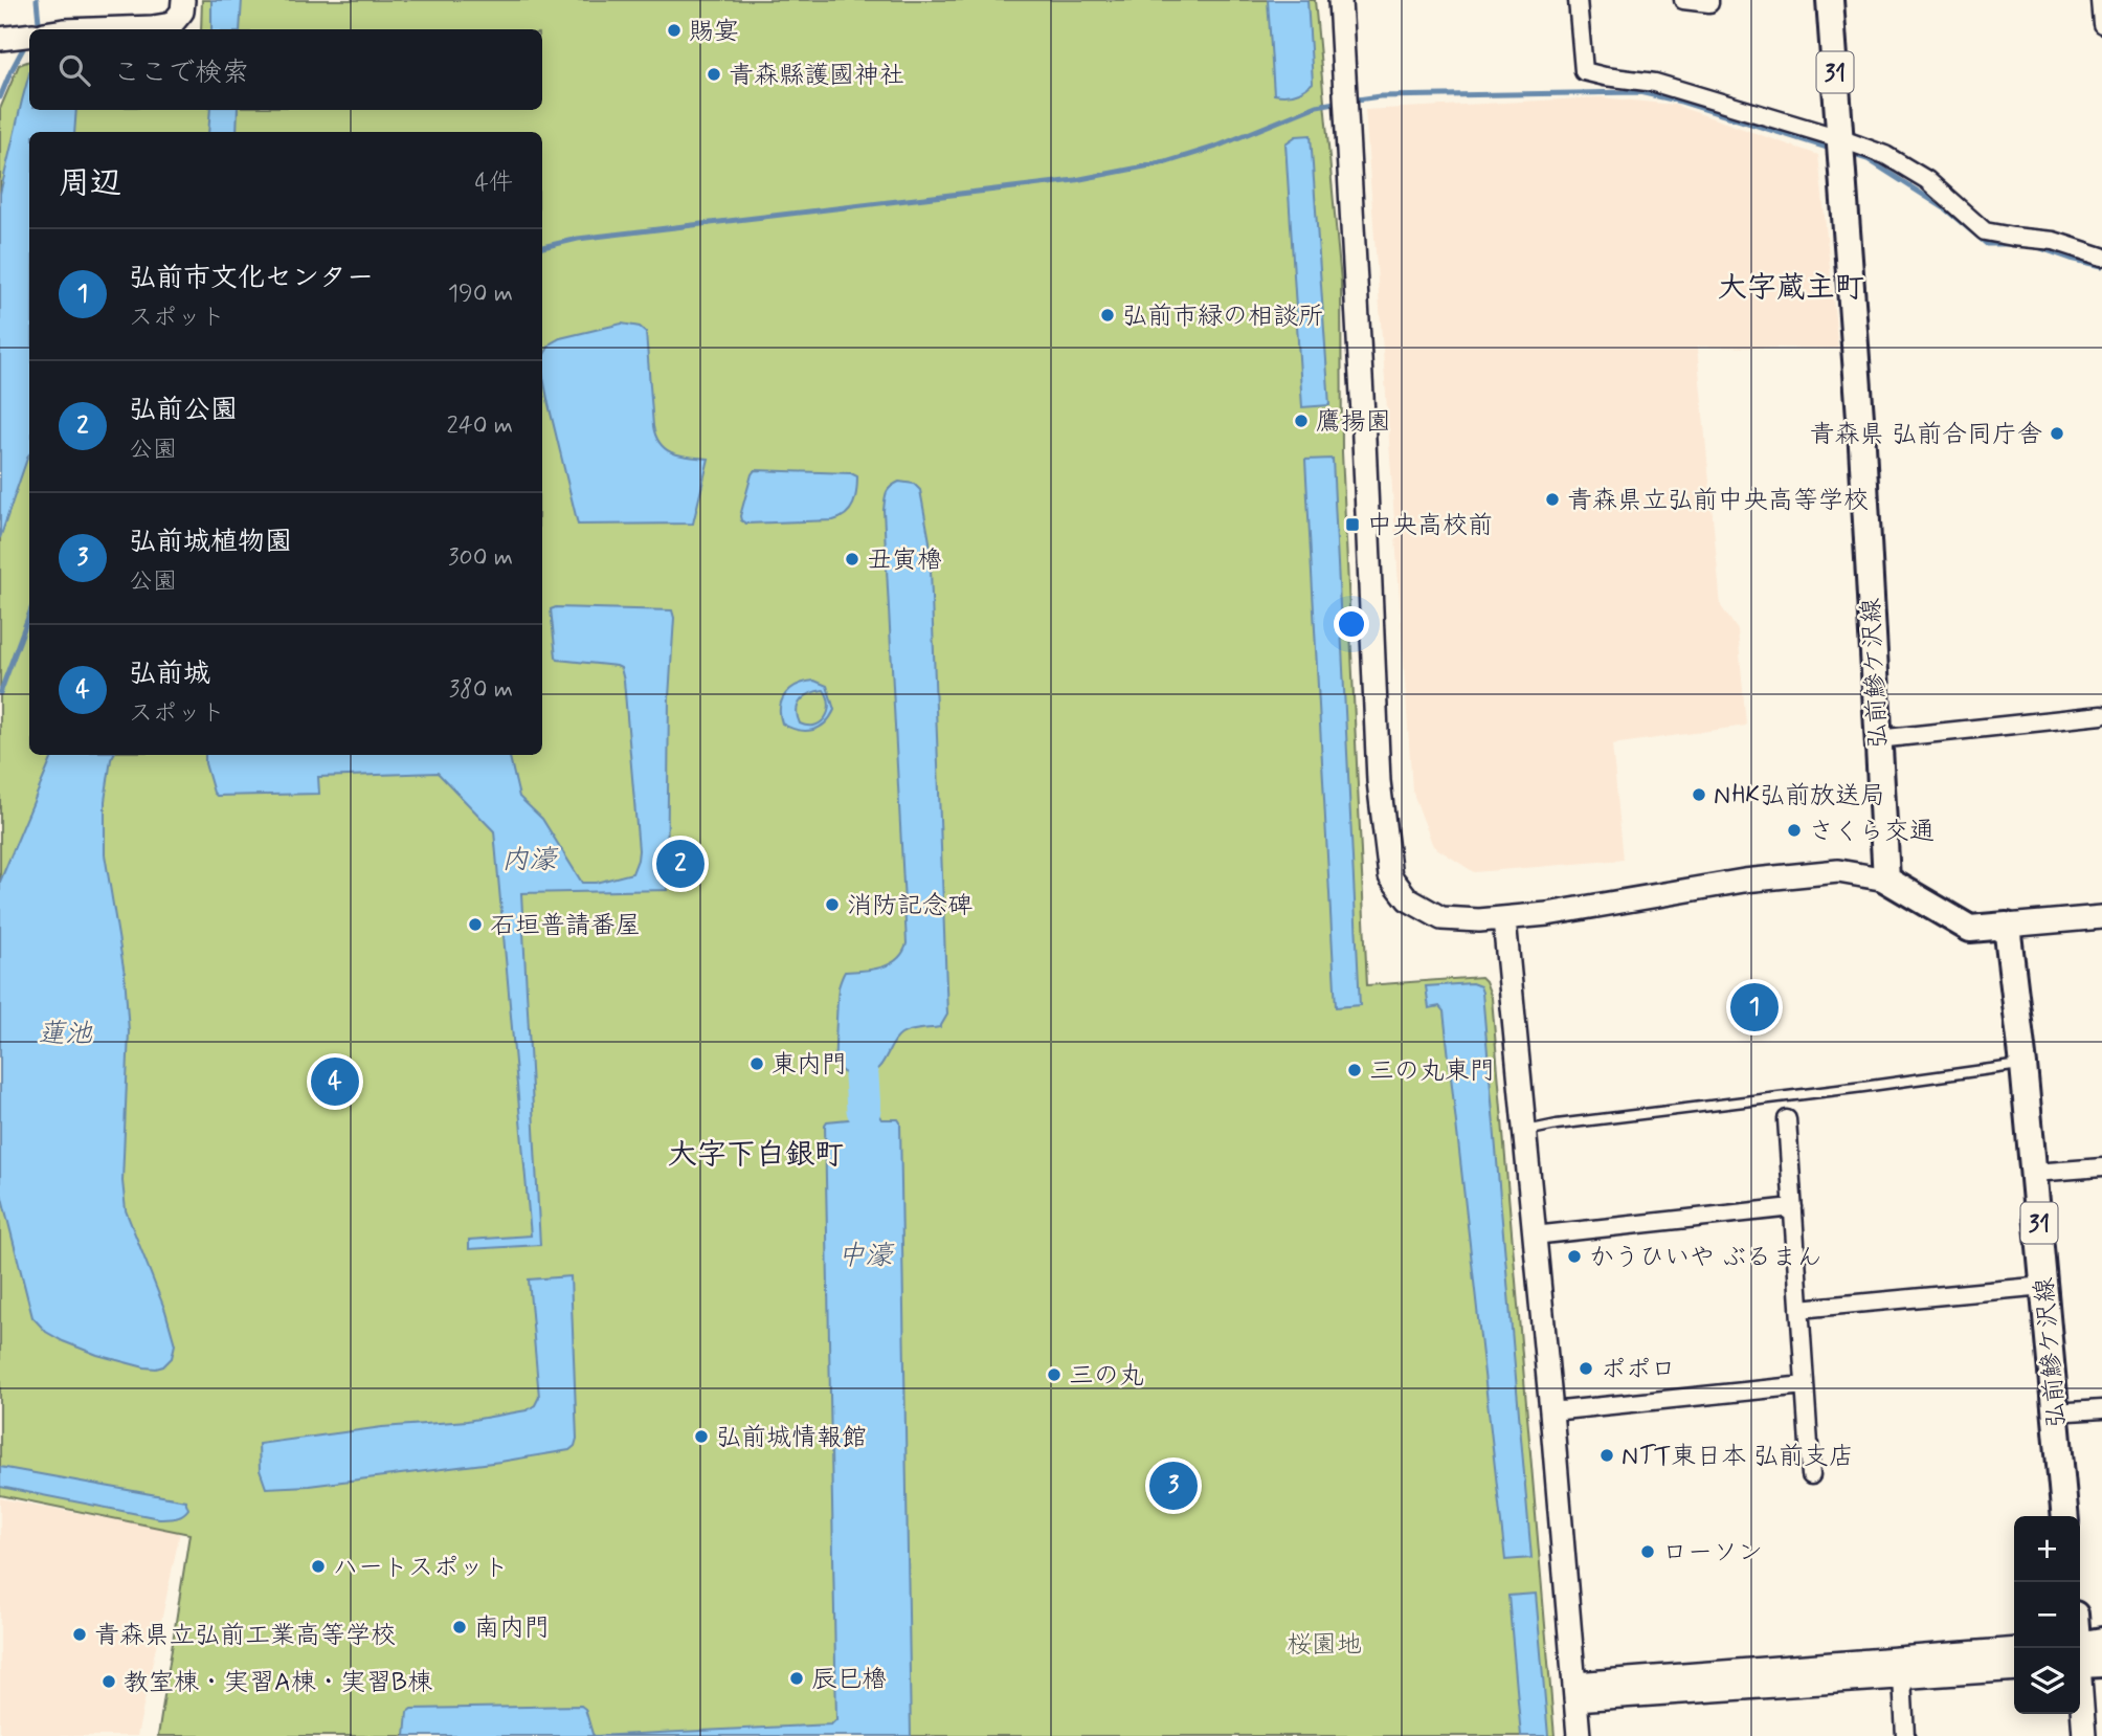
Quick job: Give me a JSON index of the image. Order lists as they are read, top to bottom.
{
  "streets": {
    "main road": ["31", "弘前鰺ケ沢線"]
  },
  "districts": ["大字蔵主町", "大字下白銀町"],
  "water": ["内濠", "蓮池", "中濠"],
  "parks": ["桜園地"],
  "places": {
    "other": [
      "賜宴",
      "青森縣護國神社",
      "弘前市緑の相談所",
      "鷹揚園",
      "青森県 弘前合同庁舎",
      "青森県立弘前中央高等学校",
      "丑寅櫓",
      "NHK弘前放送局",
      "さくら交通",
      "消防記念碑",
      "石垣普請番屋",
      "東内門",
      "三の丸東門",
      "かうひいや ぶるまん",
      "ポポロ",
      "三の丸",
      "弘前城情報館",
      "NTT東日本 弘前支店",
      "ローソン",
      "ハートスポット",
      "南内門",
      "青森県立弘前工業高等学校",
      "辰巳櫓",
      "教室棟・実習A棟・実習B棟"
    ],
    "transit": ["中央高校前"]
  },
  "page": {
    "search": "ここで検索",
    "heading": ["周辺", "4件"],
    "list": [
      {
        "mark": "1",
        "name": "弘前市文化センター",
        "note": "スポット",
        "value": "190 m"
      },
      {
        "mark": "2",
        "name": "弘前公園",
        "note": "公園",
        "value": "240 m"
      },
      {
        "mark": "3",
        "name": "弘前城植物園",
        "note": "公園",
        "value": "300 m"
      },
      {
        "mark": "4",
        "name": "弘前城",
        "note": "スポット",
        "value": "380 m"
      }
    ],
    "pins": [
      "2",
      "1",
      "4",
      "3"
    ],
    "map_buttons": ["+", "−"]
  }
}
